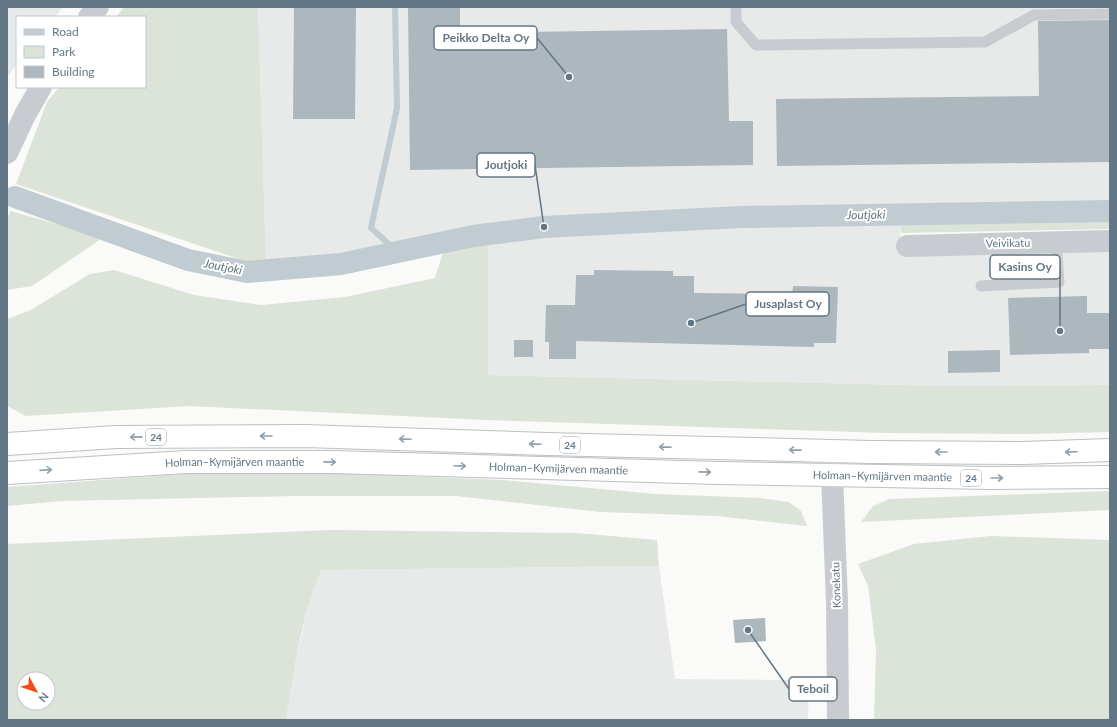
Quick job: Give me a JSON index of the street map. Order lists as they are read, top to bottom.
{
  "streets": {
    "highway": ["24", "Holman–Kymijärven maantie"],
    "street": ["Veivikatu", "Konekatu"]
  },
  "crossings": [
    ["24", "Konekatu"],
    ["Holman–Kymijärven maantie", "Konekatu"]
  ],
  "water": ["Joutjoki"],
  "places": [
    "Peikko Delta Oy",
    "Joutjoki",
    "Jusaplast Oy",
    "Kasins Oy",
    "Teboil"
  ],
  "legend": ["Road", "Park", "Building"],
  "north": "bottom right"
}
